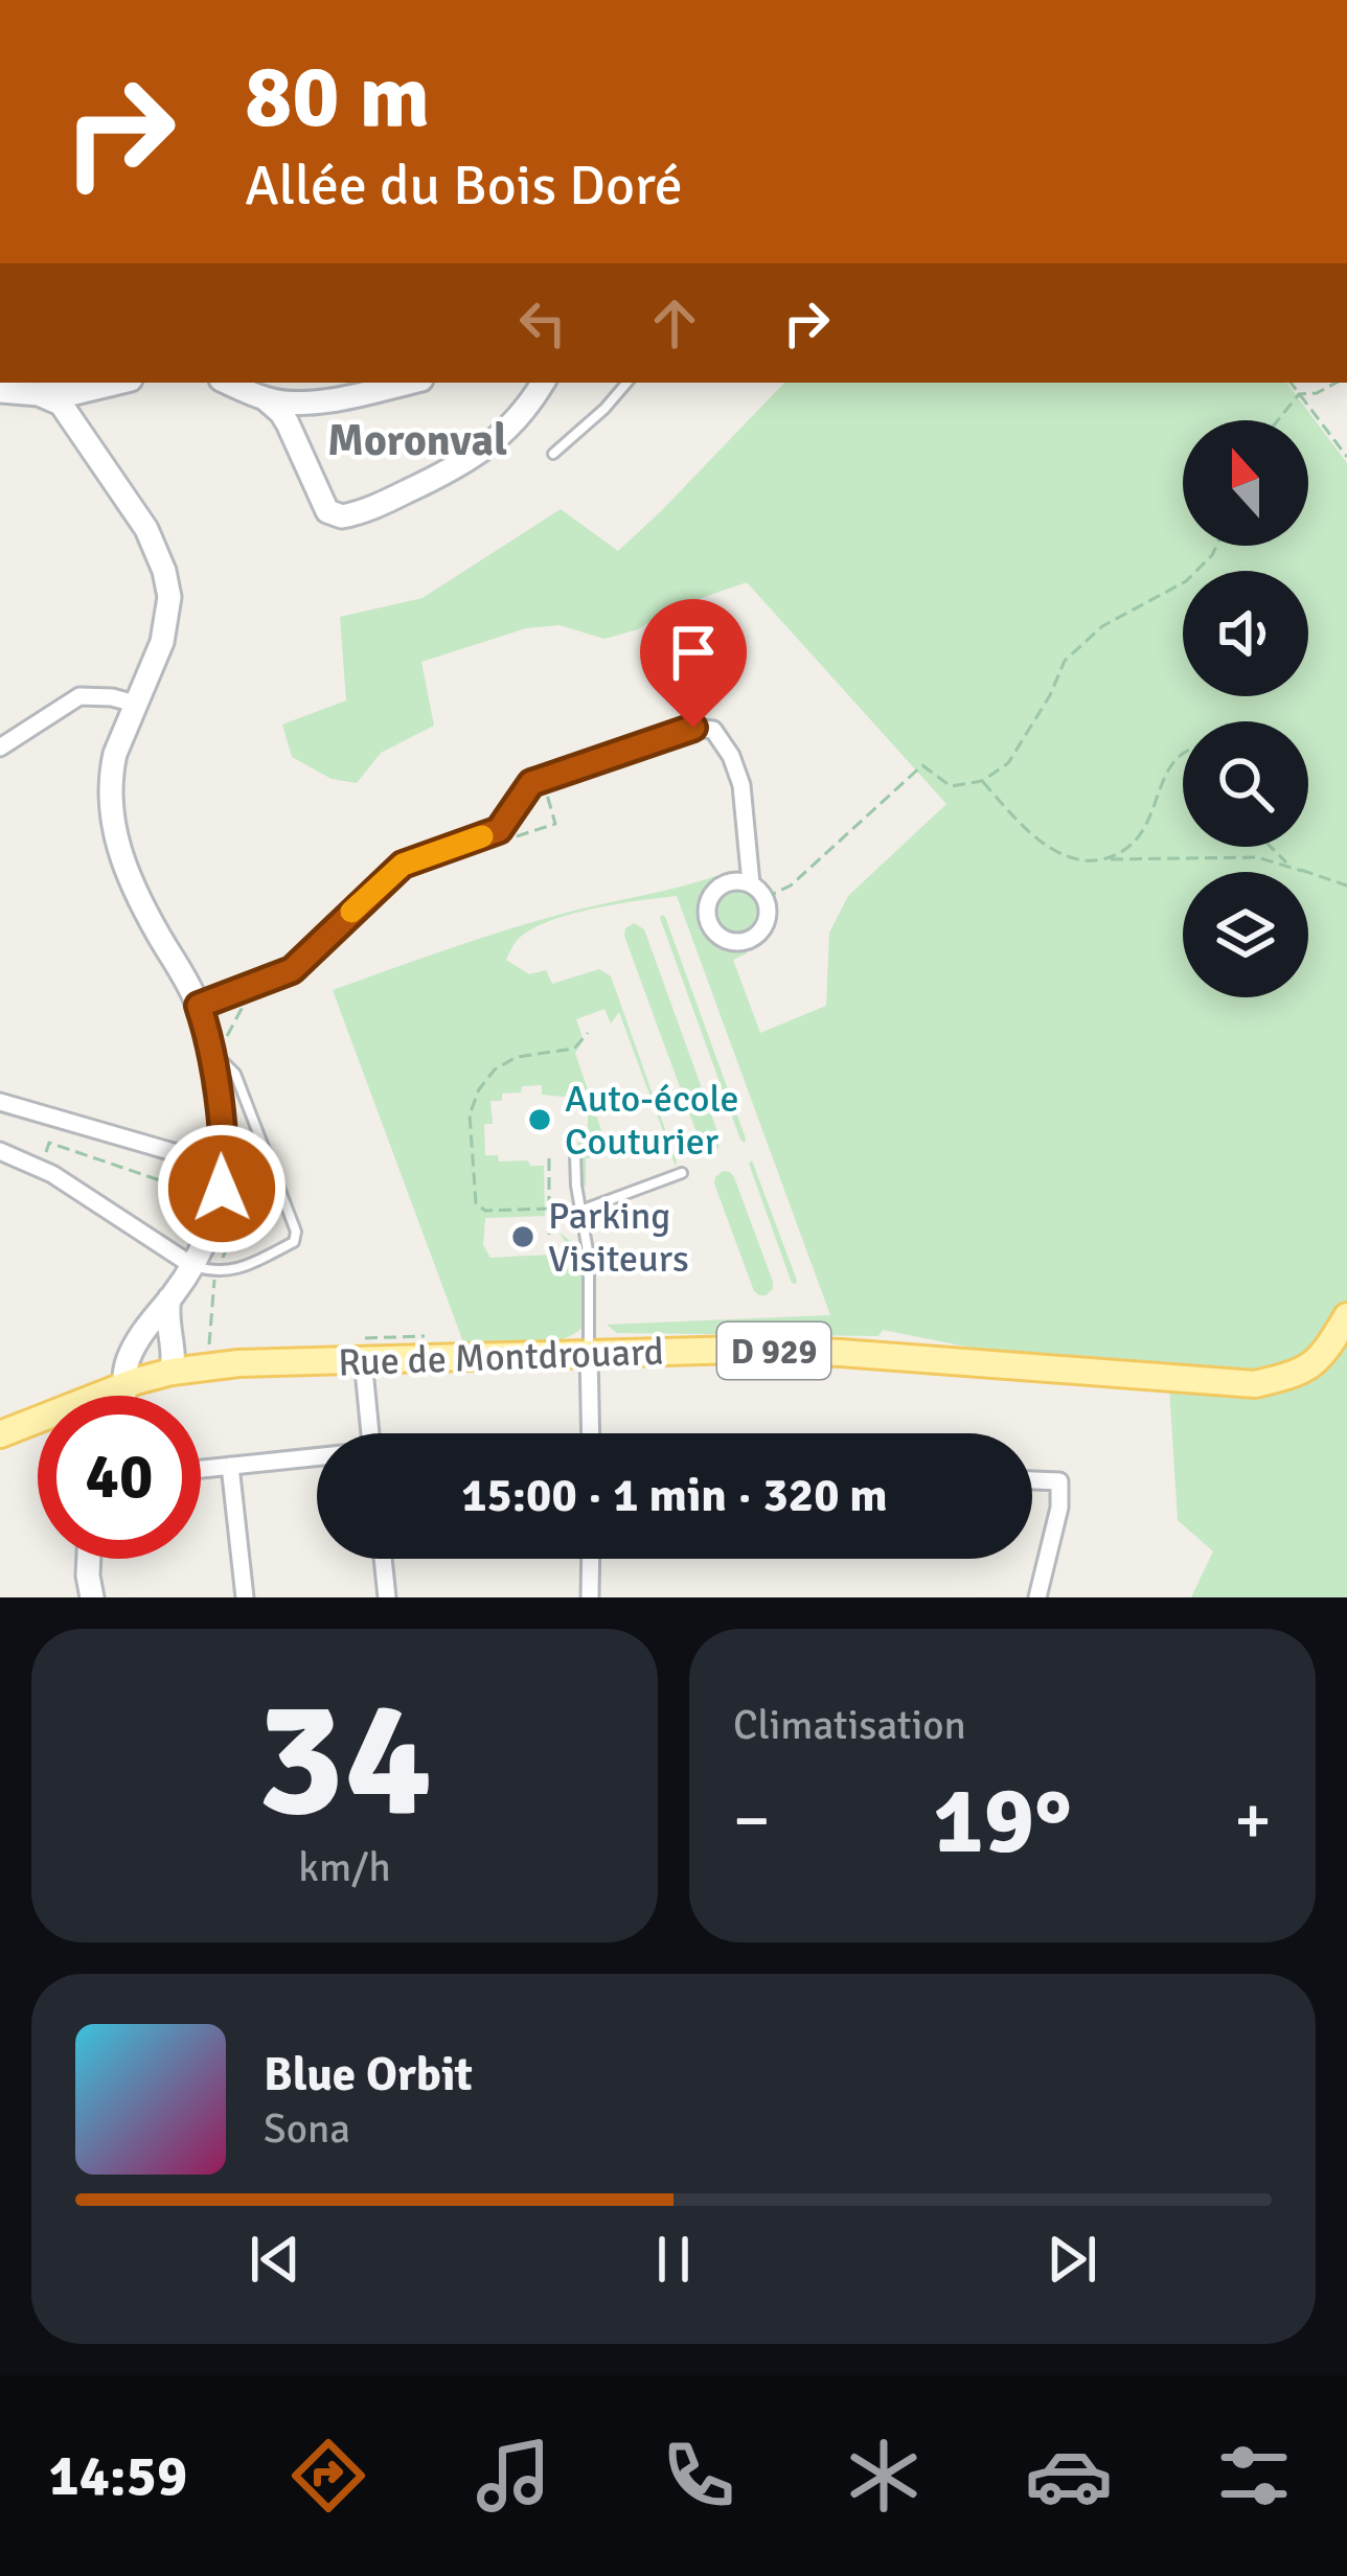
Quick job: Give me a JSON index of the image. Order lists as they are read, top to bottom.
{
  "streets": {
    "main road": ["D 929", "Rue de Montdrouard"]
  },
  "districts": ["Moronval"],
  "places": ["Auto-école Couturier", "Parking Visiteurs"],
  "north": "top",
  "page": {
    "turn": ["80 m", "Allée du Bois Doré"],
    "limit": "40",
    "trip": "15:00 · 1 min · 320 m",
    "tile": [
      ["34", "km/h"],
      "Climatisation"
    ],
    "heat": ["−", "19°", "+"],
    "song": ["Blue Orbit", "Sona"],
    "tabs": "14:59"
  }
}
